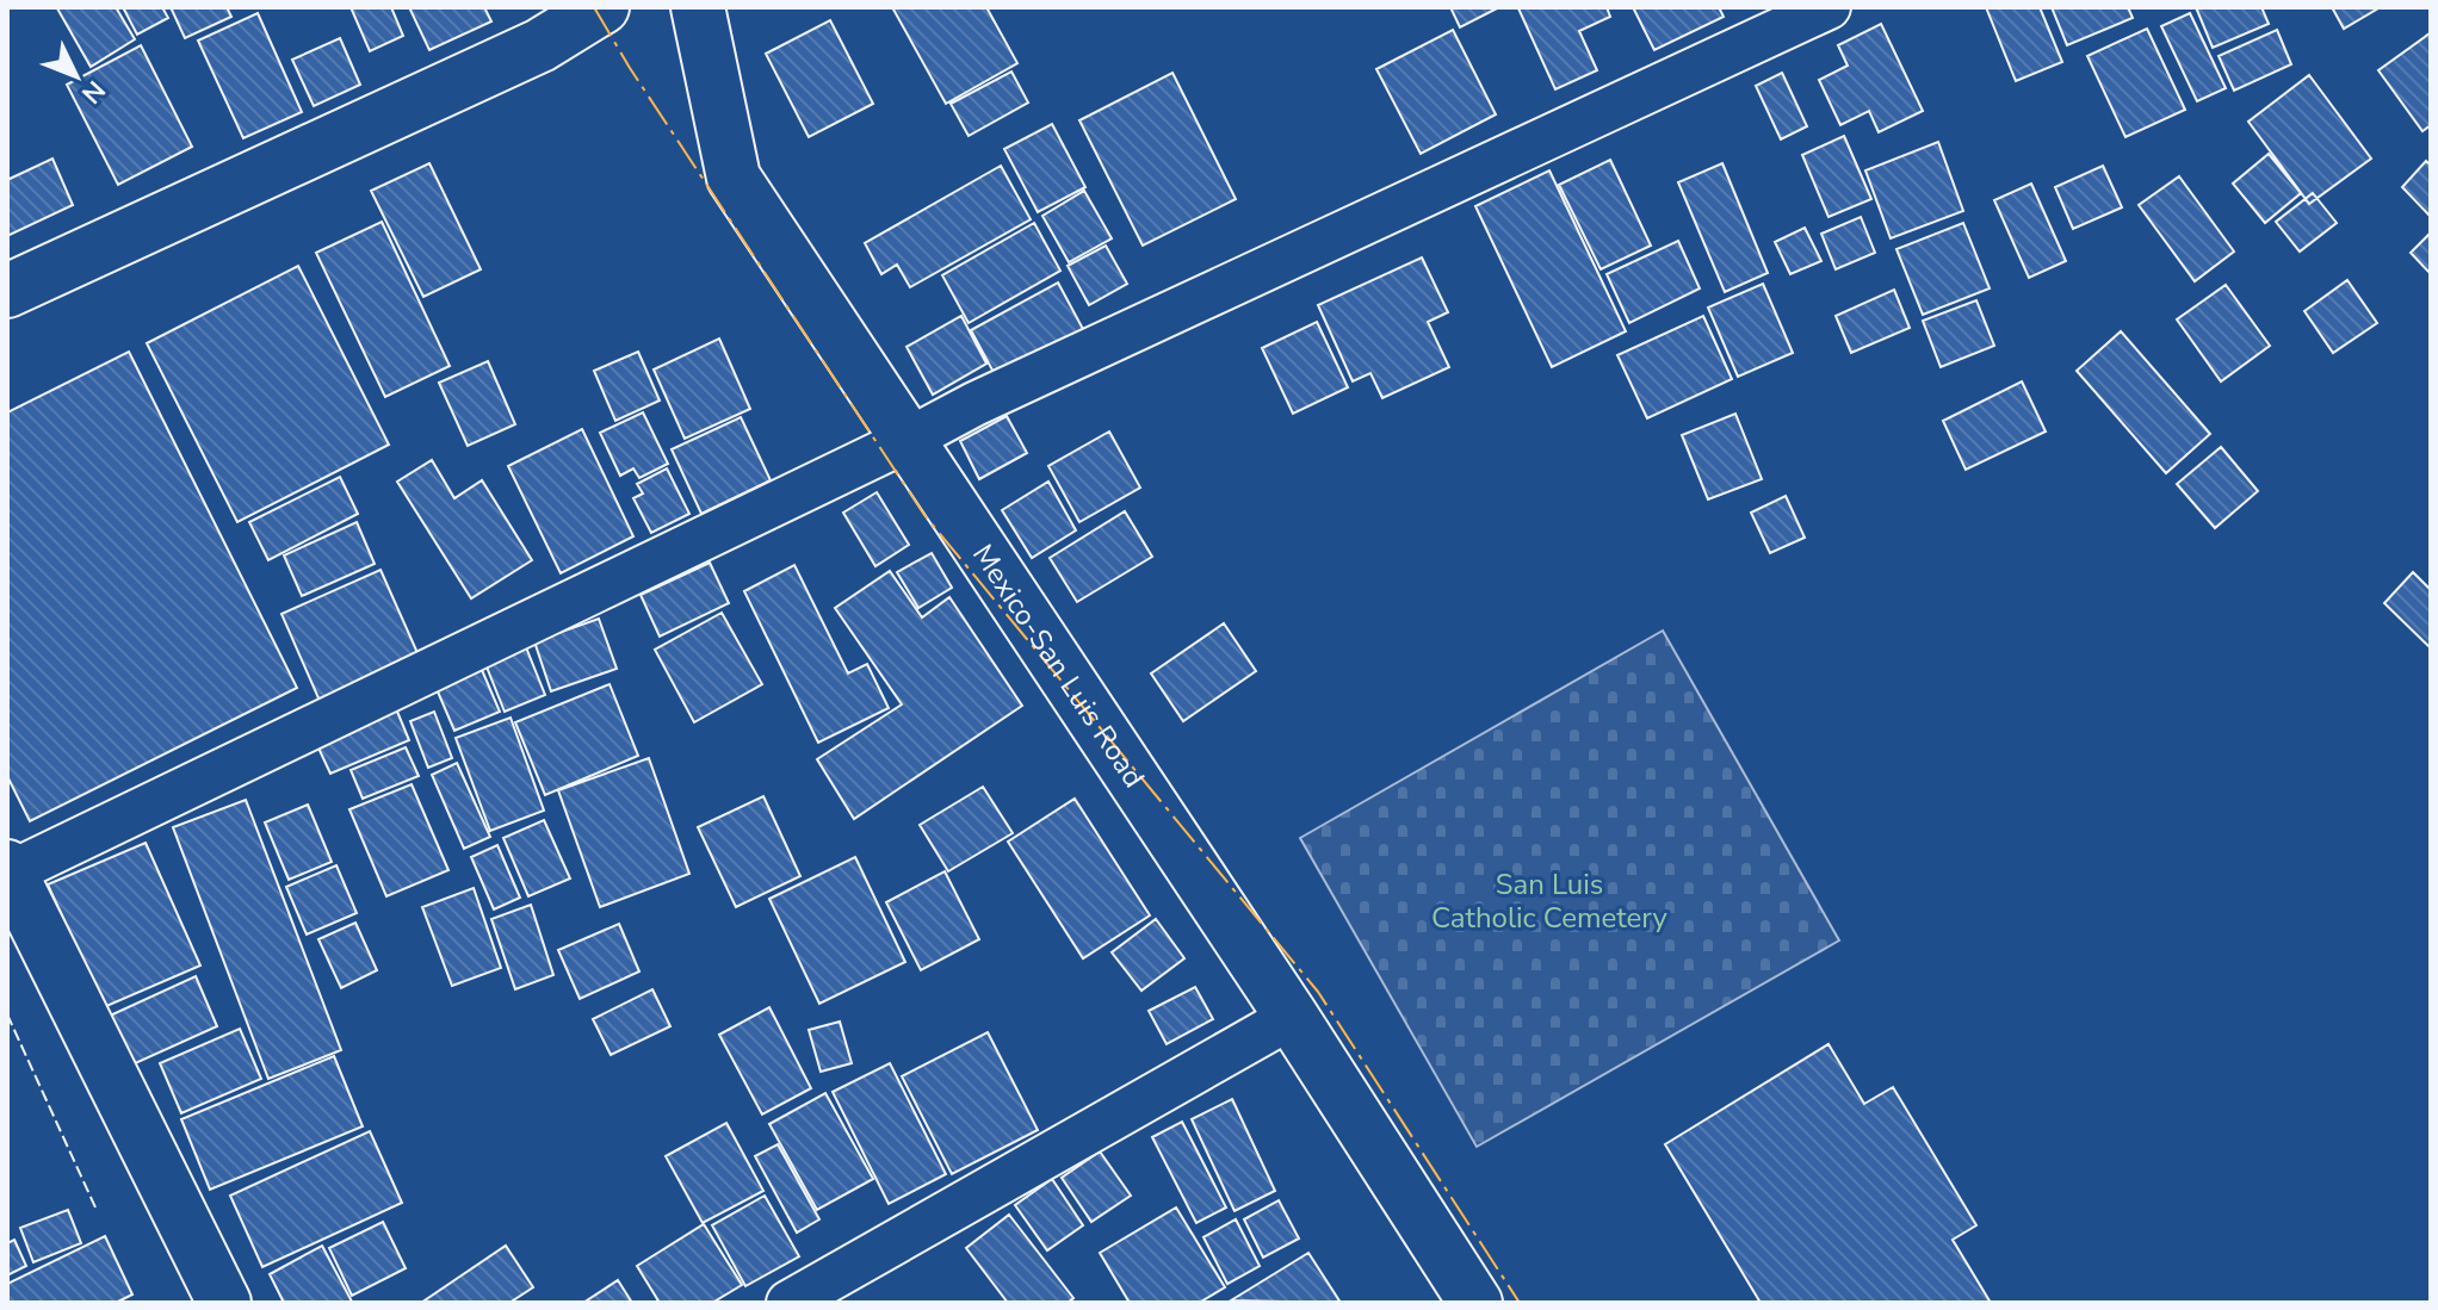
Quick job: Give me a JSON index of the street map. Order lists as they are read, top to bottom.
{
  "streets": {
    "main road": ["Mexico-San Luis Road"]
  },
  "parks": ["San Luis Catholic Cemetery"],
  "north": "bottom right"
}
